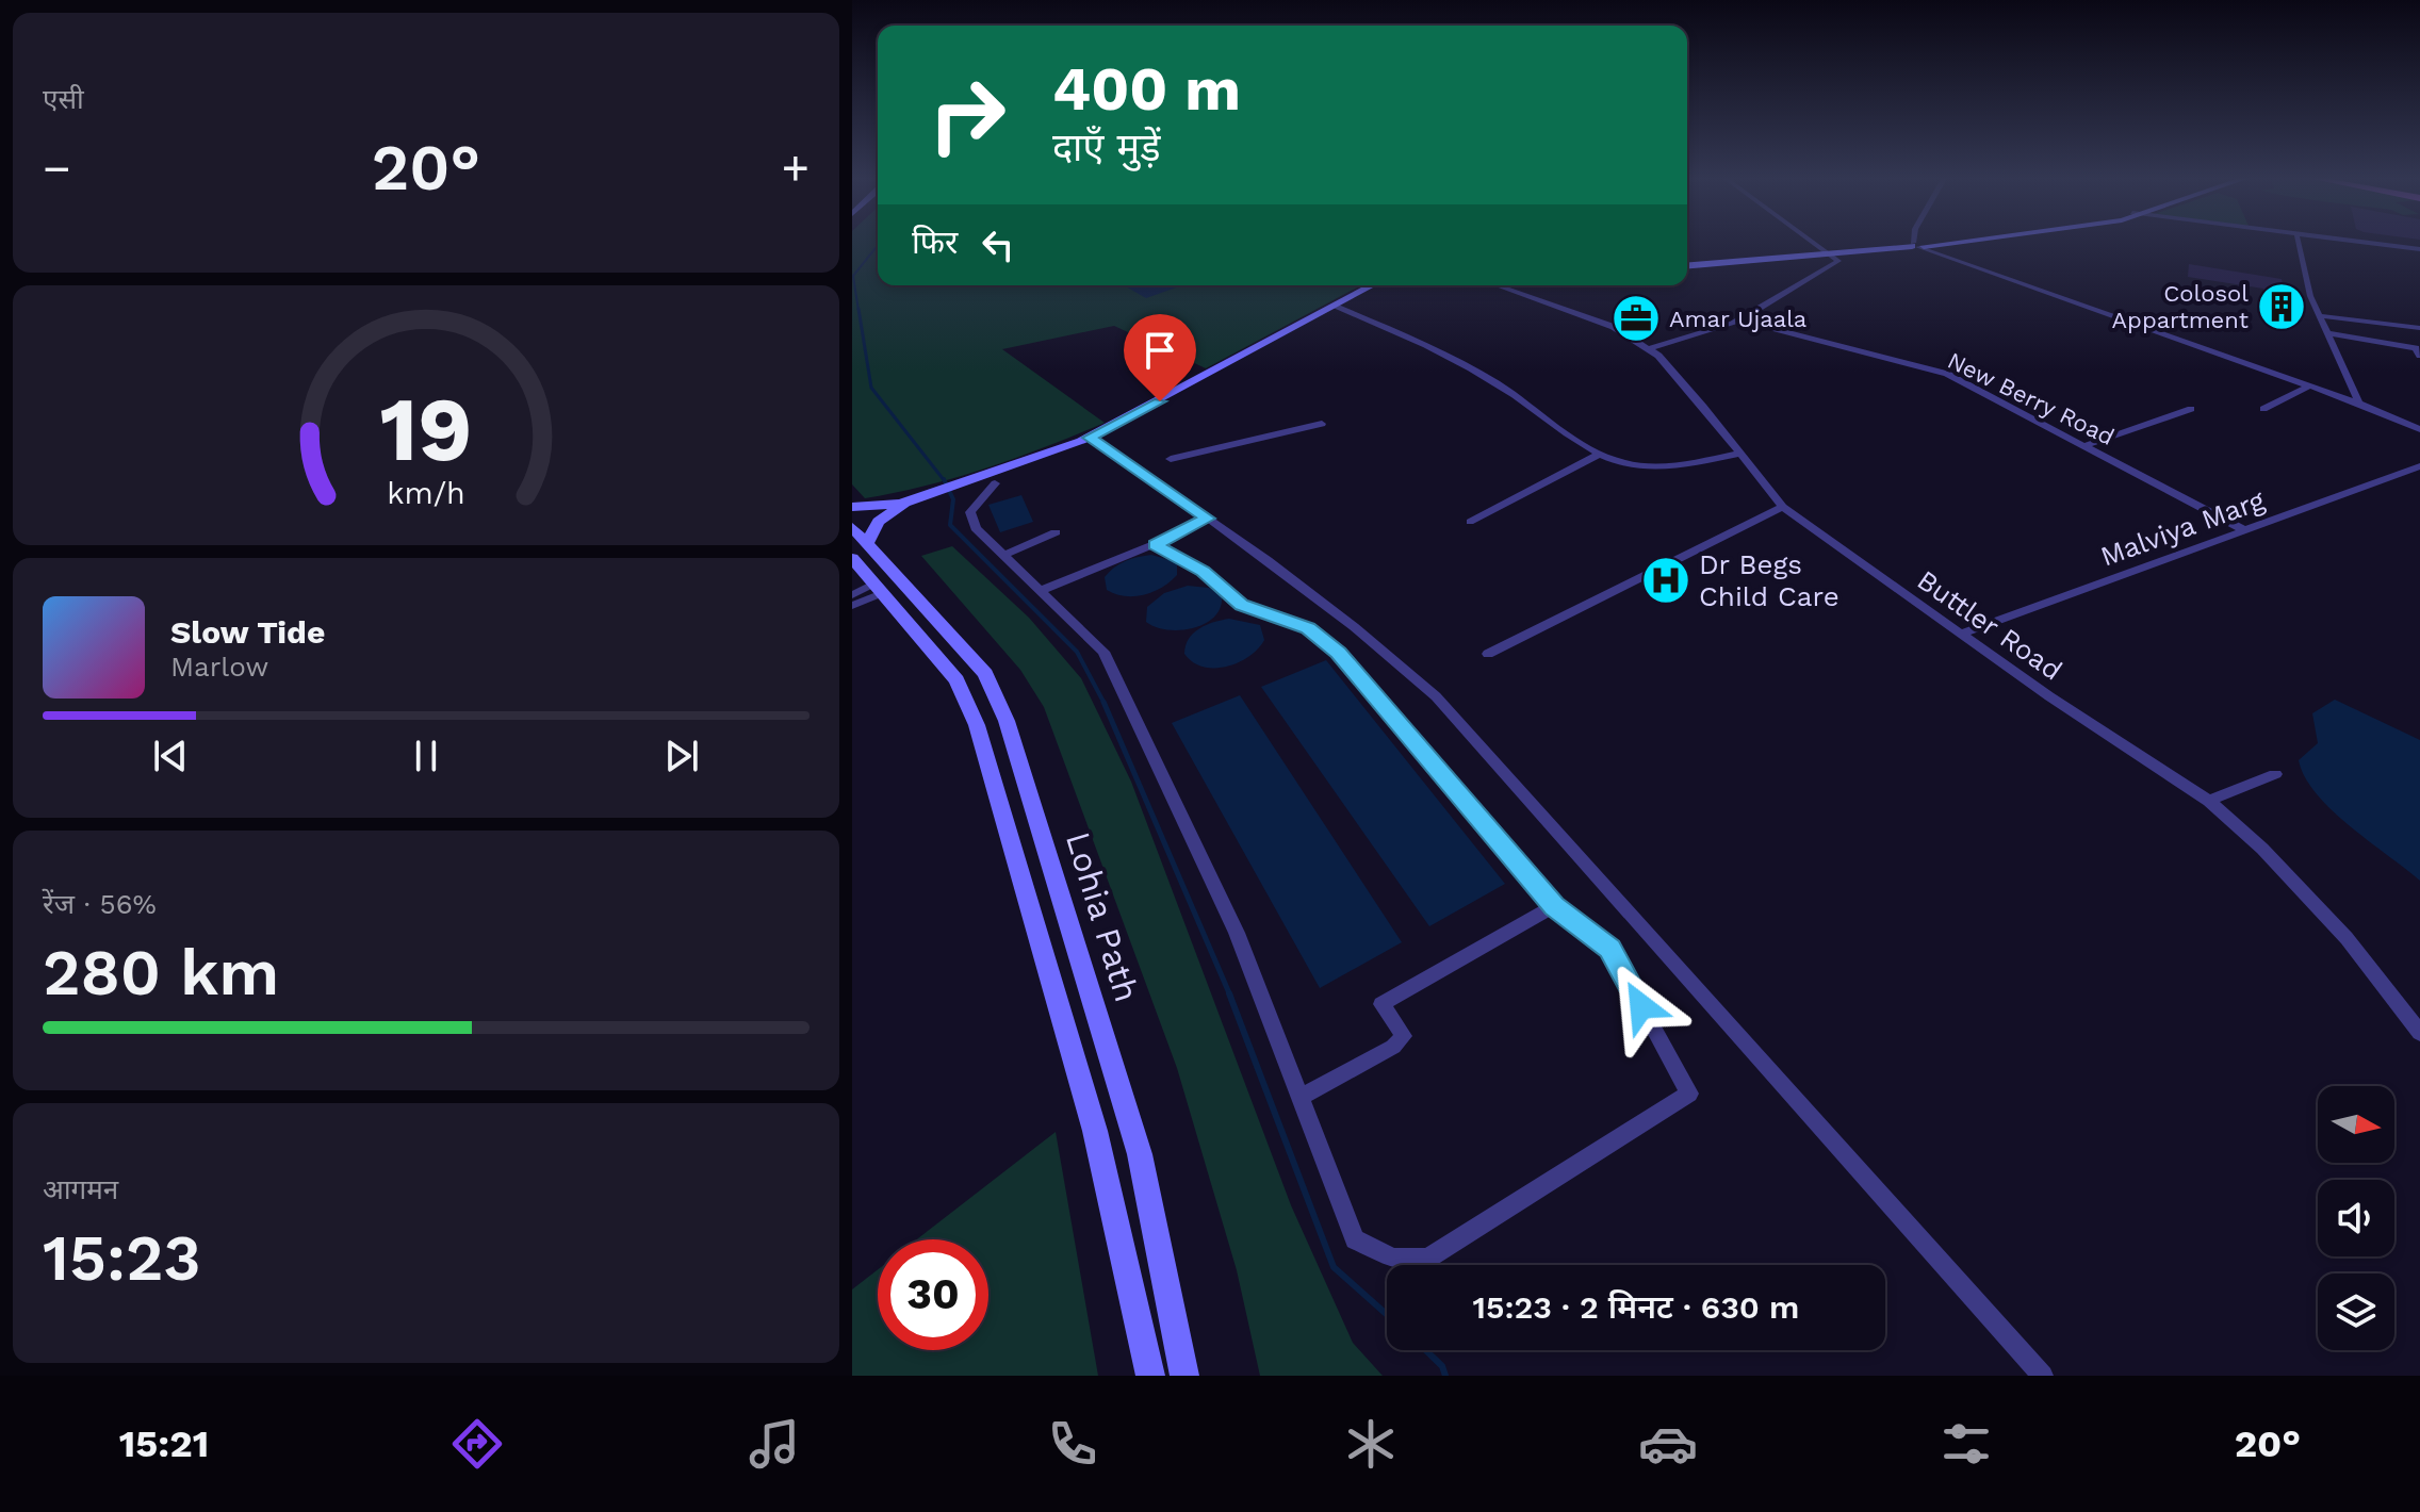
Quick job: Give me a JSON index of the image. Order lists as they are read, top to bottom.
{
  "streets": {
    "street": [
      "New Berry Road",
      "Malviya Marg",
      "Buttler Road",
      "Lohia Path"
    ]
  },
  "crossings": [
    ["New Berry Road", "Malviya Marg"],
    ["Malviya Marg", "Buttler Road"]
  ],
  "places": {
    "building": ["Colosol Appartment"],
    "office": ["Amar Ujaala"],
    "hospital": ["Dr Begs Child Care"]
  },
  "north": "right",
  "page": {
    "tile": [
      "एसी",
      ["रेंज · 56%", "280 km"],
      ["आगमन", "15:23"]
    ],
    "turn": ["400 m", "दाएँ मुड़ें"],
    "heat": ["−", "20°", "+"],
    "then": "फिर",
    "song": ["Slow Tide", "Marlow"],
    "limit": "30",
    "trip": "15:23 · 2 मिनट · 630 m",
    "tabs": ["15:21", "20°"],
    "gauge": ["19", "km/h"]
  }
}
